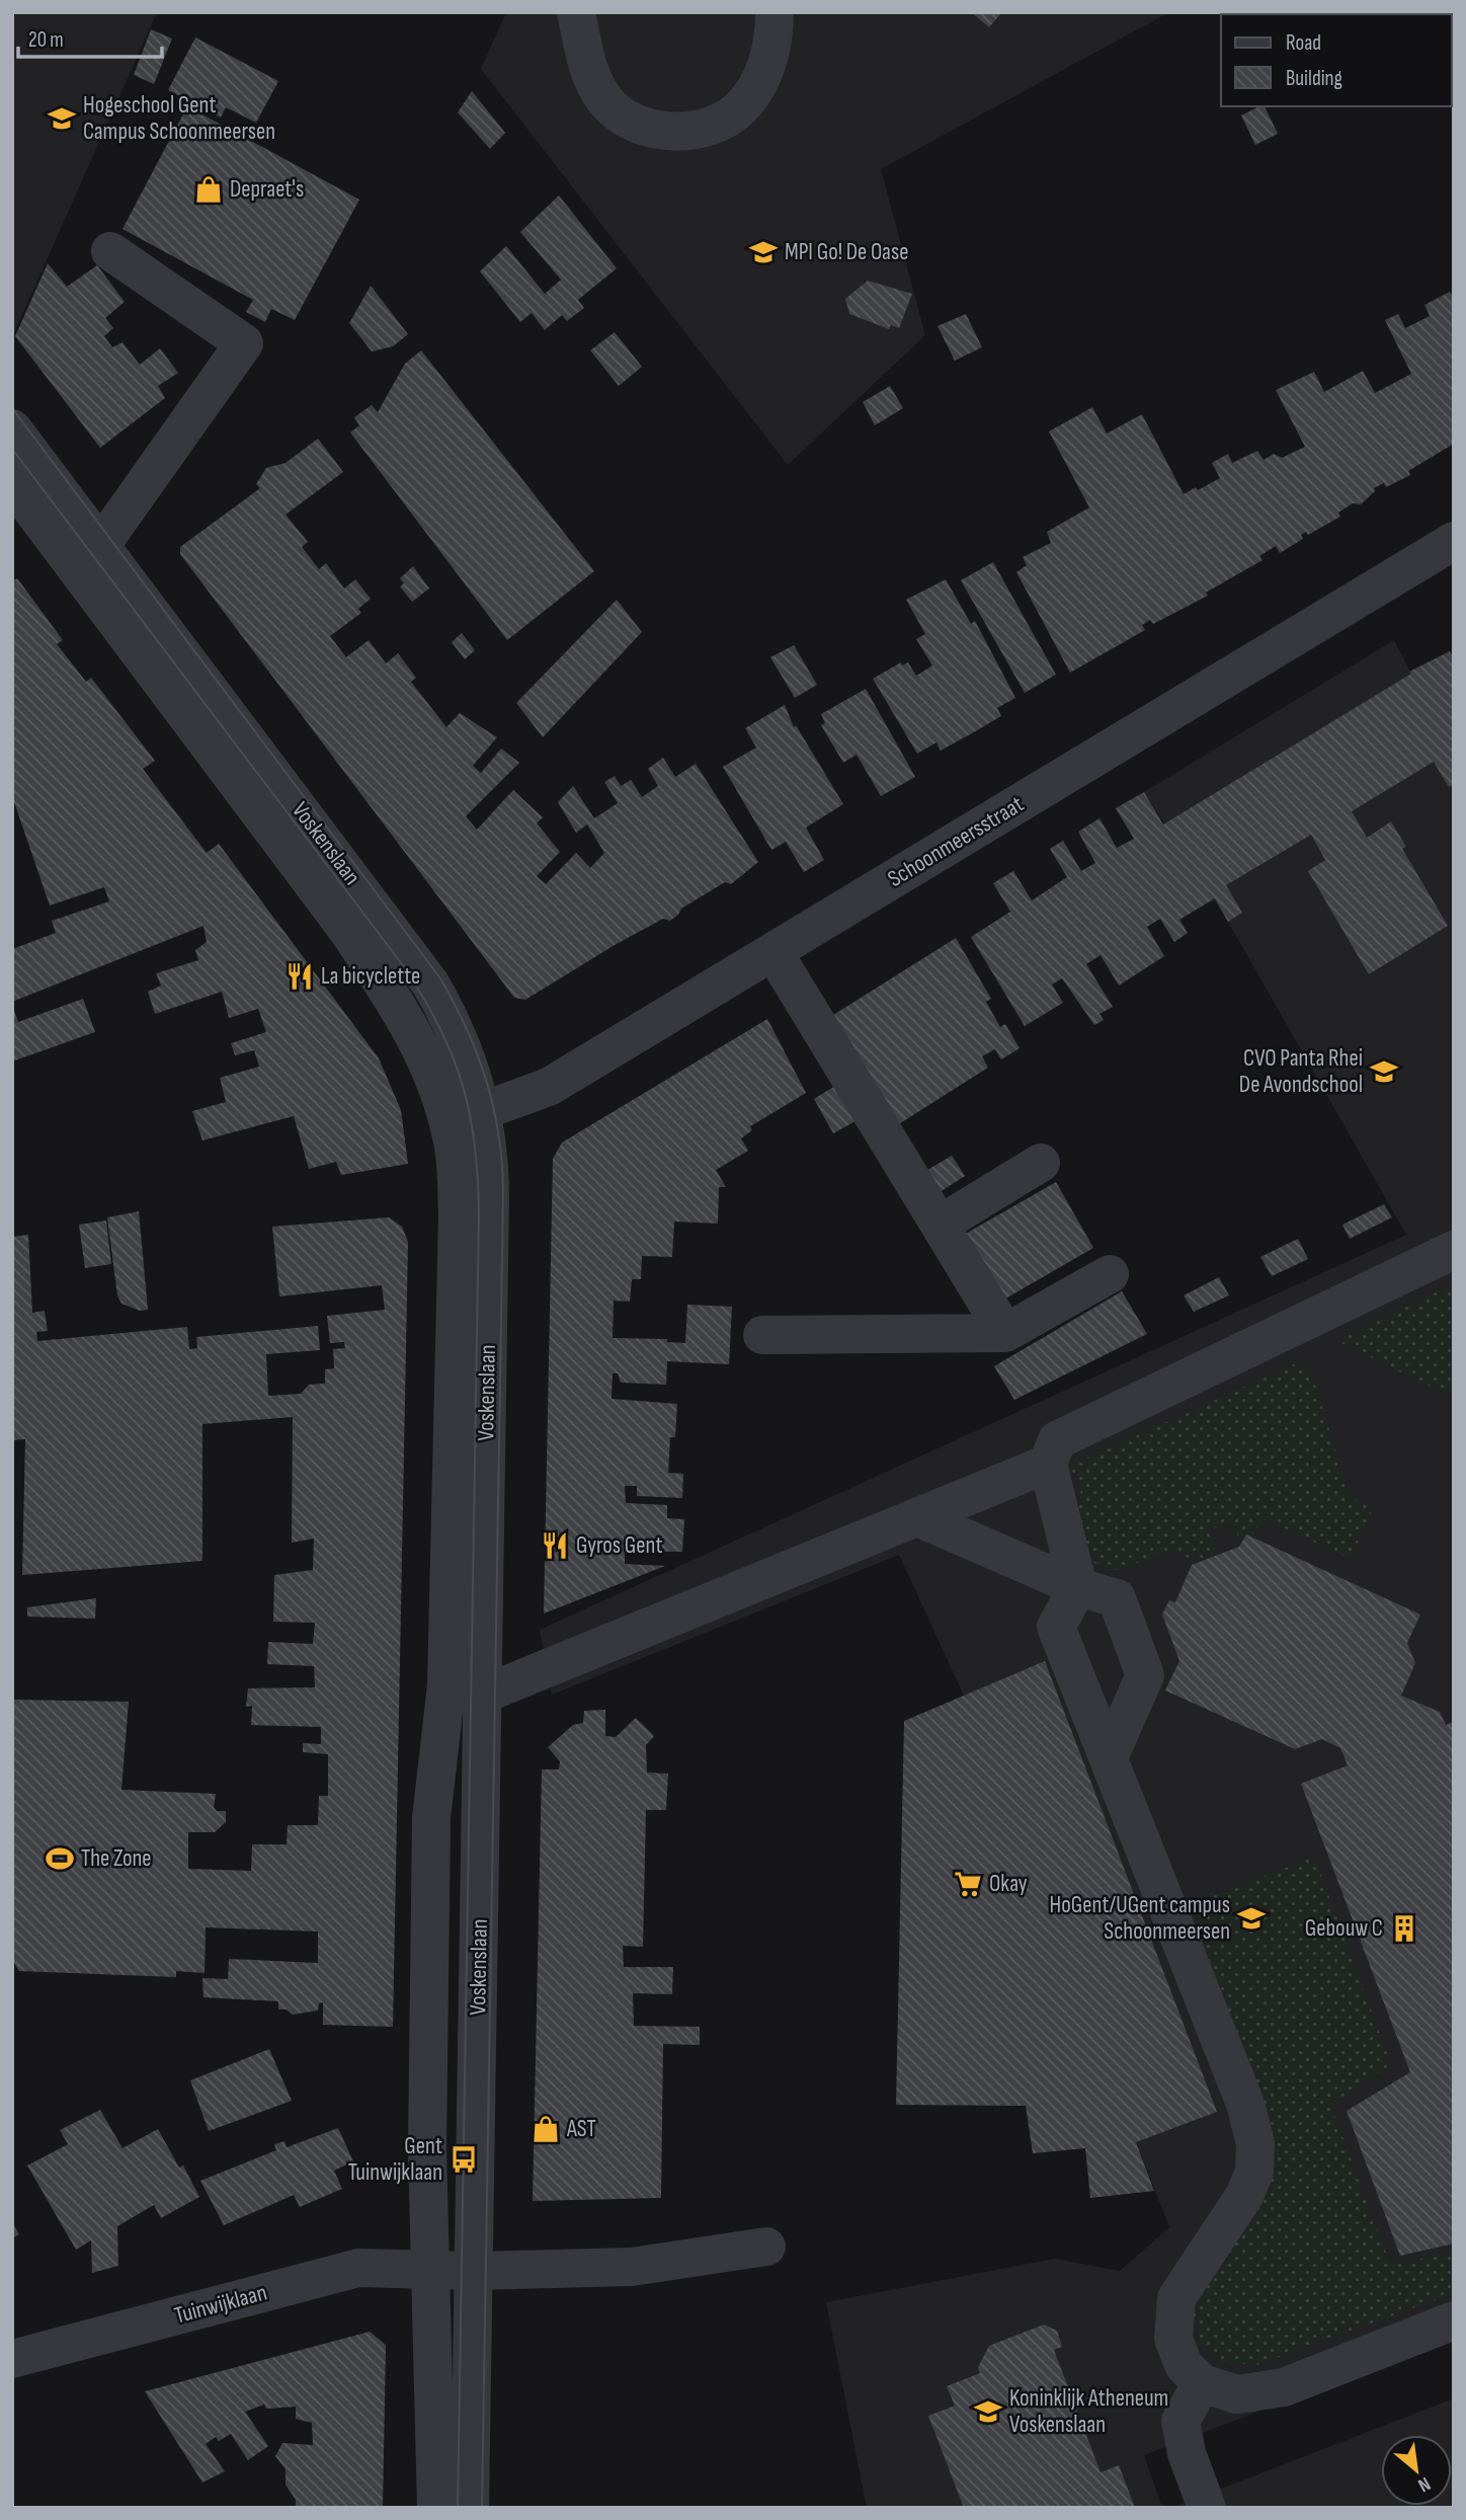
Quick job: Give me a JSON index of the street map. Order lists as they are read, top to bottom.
{
  "streets": {
    "street": ["Schoonmeersstraat", "Voskenslaan", "Tuinwijklaan"]
  },
  "crossings": [
    ["Schoonmeersstraat", "Voskenslaan"],
    ["Voskenslaan", "Tuinwijklaan"]
  ],
  "places": {
    "school or university": [
      "Hogeschool Gent Campus Schoonmeersen",
      "MPI Go! De Oase",
      "CVO Panta Rhei De Avondschool",
      "HoGent/UGent campus Schoonmeersen",
      "Koninklijk Atheneum Voskenslaan"
    ],
    "shop": ["Depraet's", "AST"],
    "restaurant": ["La bicyclette", "Gyros Gent"],
    "sports": ["The Zone"],
    "supermarket": ["Okay"],
    "building": ["Gebouw C"],
    "bus stop": ["Gent Tuinwijklaan"]
  },
  "legend": ["Road", "Building"],
  "scale_bar": "20 m",
  "north": "bottom right"
}
